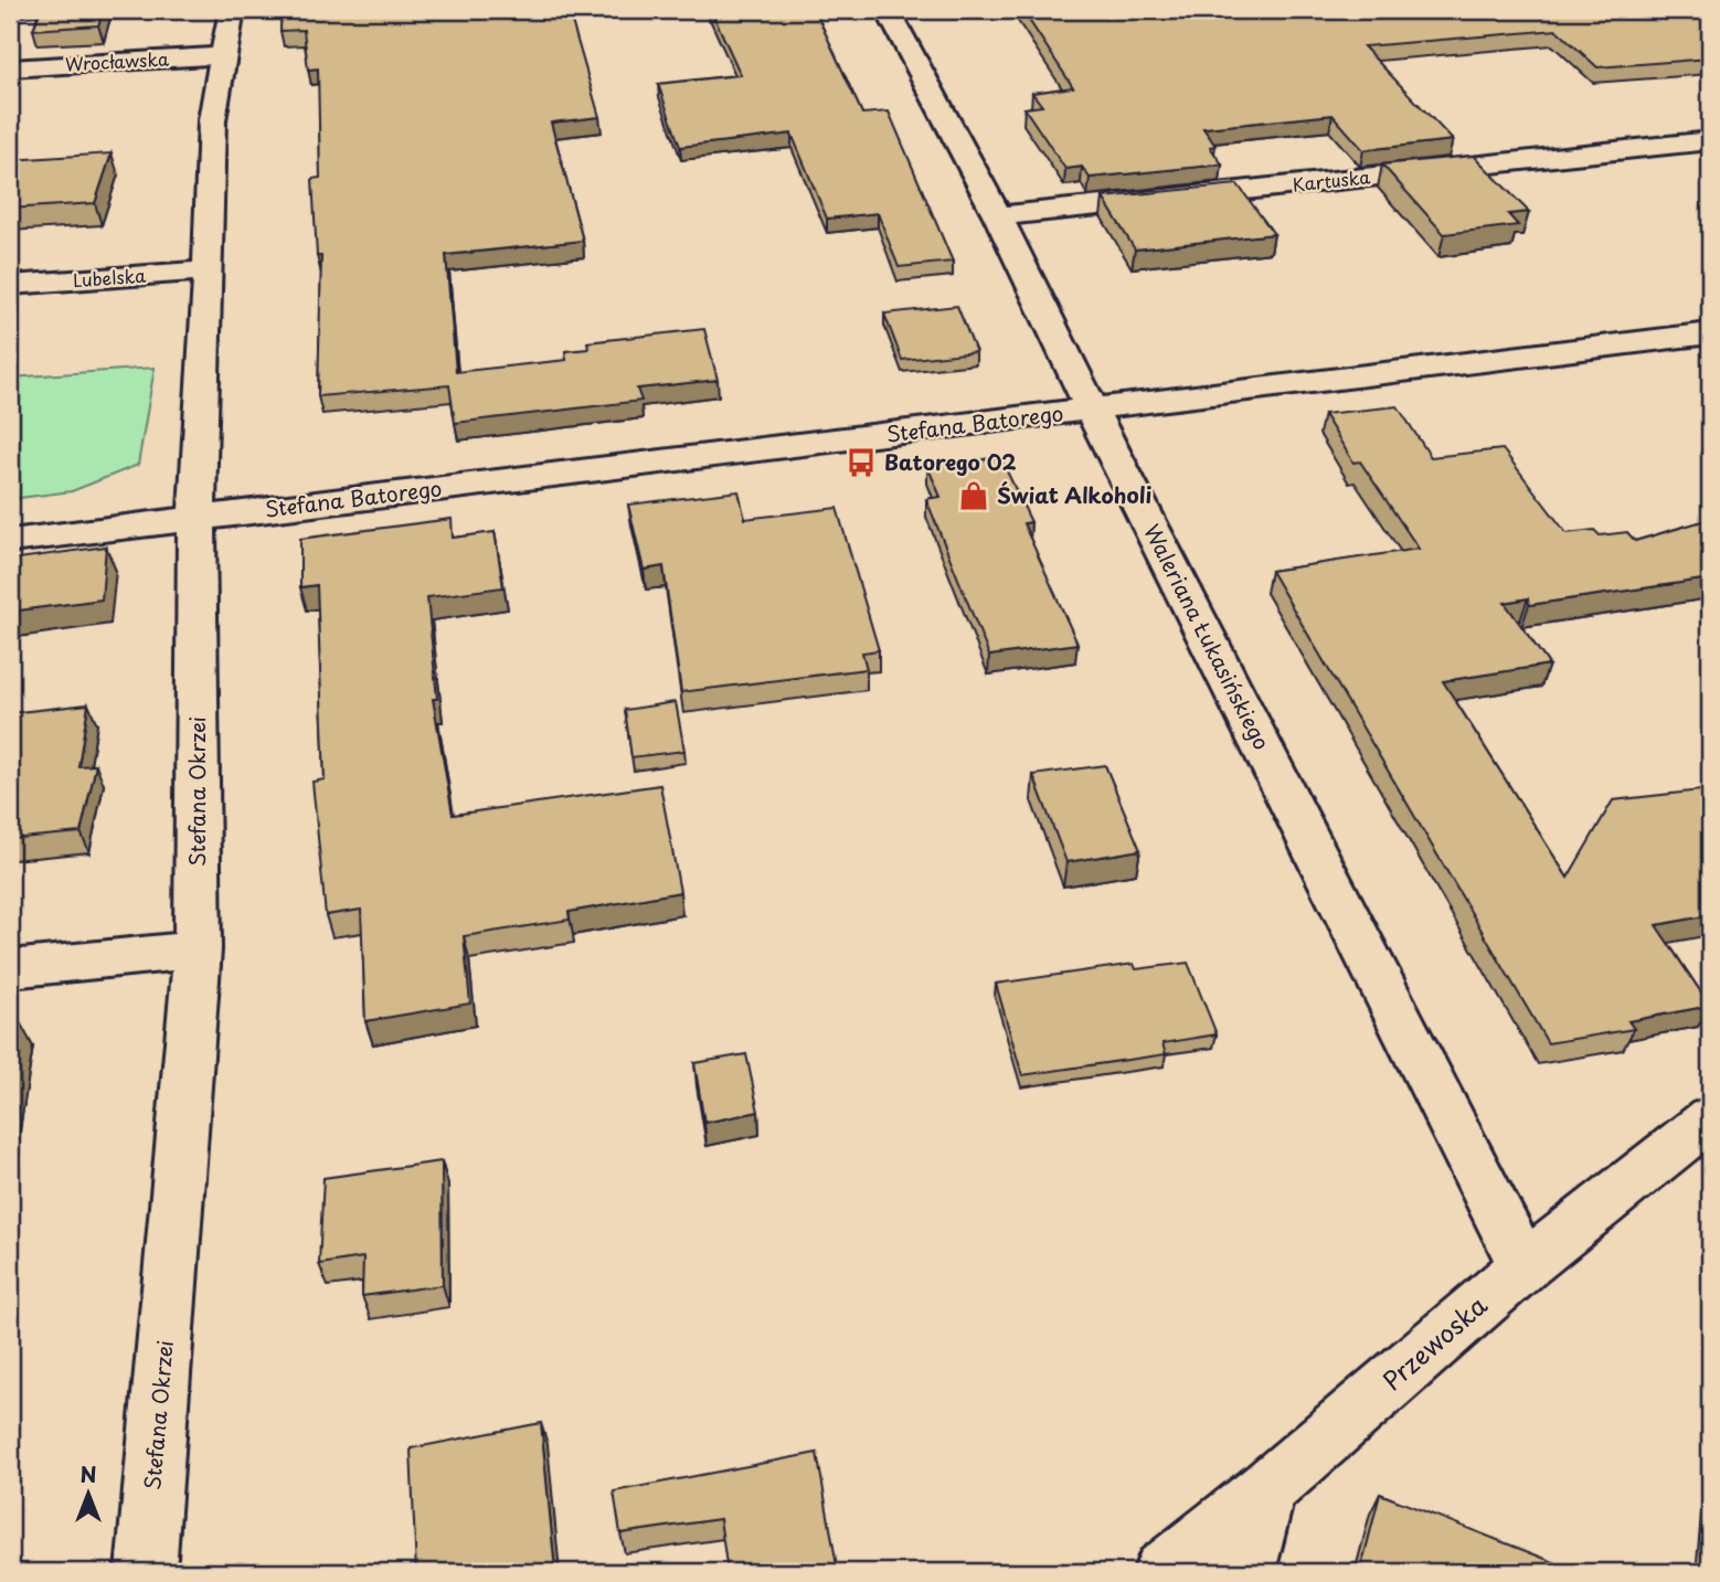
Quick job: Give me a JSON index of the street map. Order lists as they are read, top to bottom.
{
  "streets": {
    "street": [
      "Wrocławska",
      "Kartuska",
      "Lubelska",
      "Stefana Batorego",
      "Waleriana Łukasińskiego",
      "Stefana Okrzei",
      "Przewoska"
    ]
  },
  "crossings": [
    ["Wrocławska", "Stefana Okrzei"],
    ["Kartuska", "Waleriana Łukasińskiego"],
    ["Lubelska", "Stefana Okrzei"],
    ["Stefana Batorego", "Waleriana Łukasińskiego"],
    ["Stefana Batorego", "Stefana Okrzei"],
    ["Waleriana Łukasińskiego", "Przewoska"]
  ],
  "places": {
    "bus stop": ["Batorego 02"],
    "shop": ["Świat Alkoholi"]
  },
  "north": "top"
}
